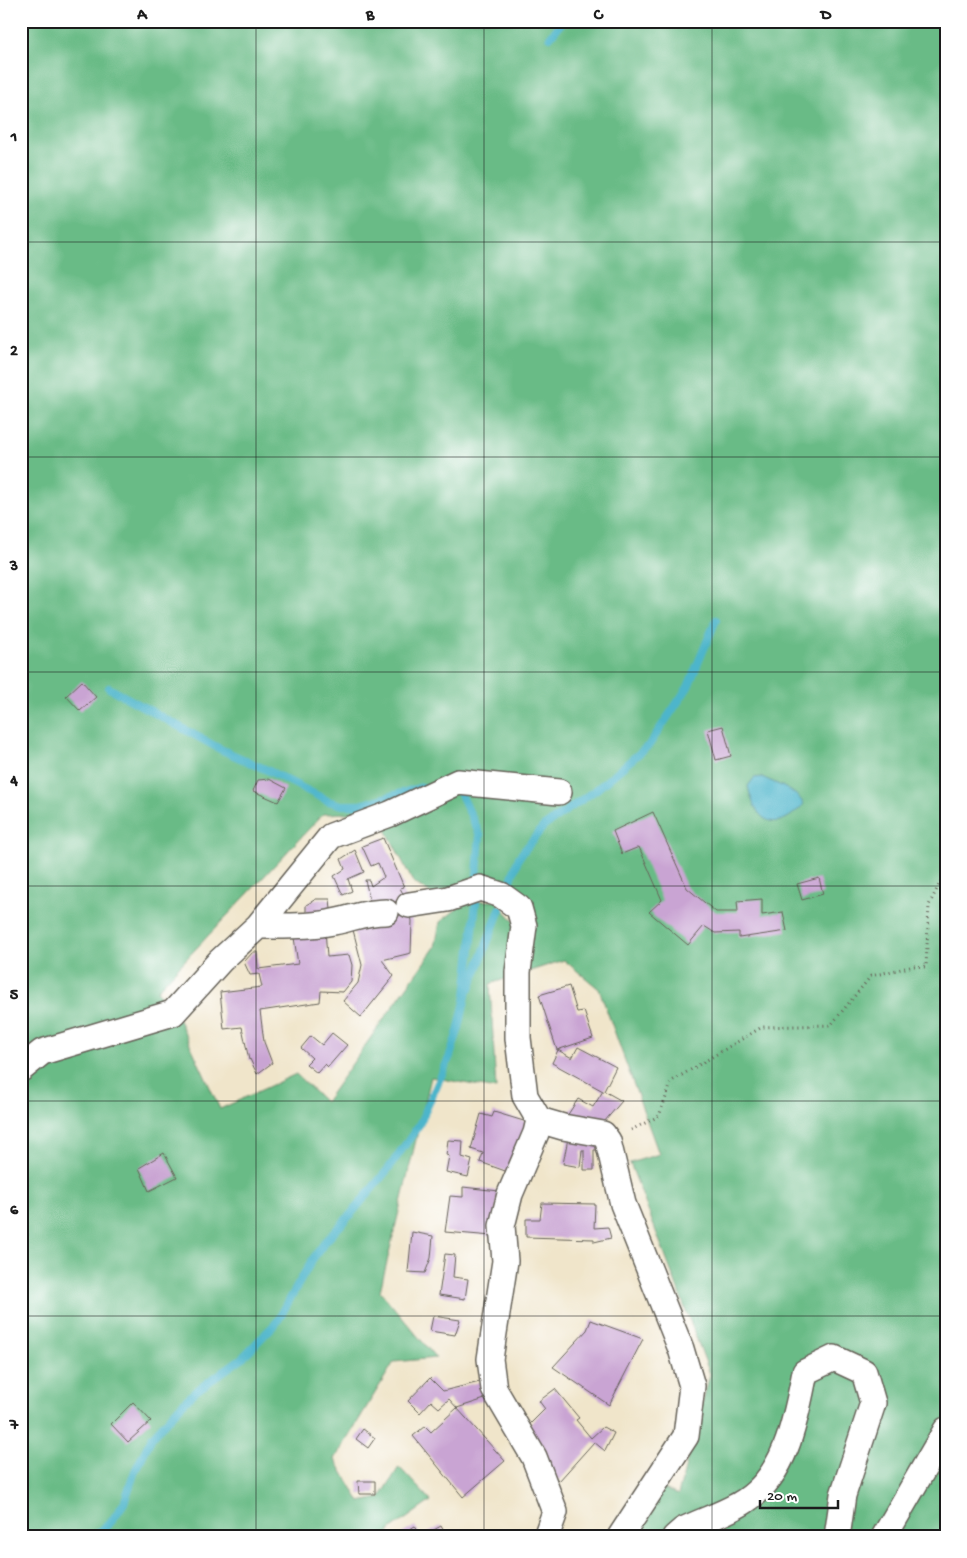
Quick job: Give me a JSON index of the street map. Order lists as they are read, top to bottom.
{
  "scale_bar": "20 m",
  "grid": {
    "columns": [
      "A",
      "B",
      "C",
      "D"
    ],
    "rows": [
      "1",
      "2",
      "3",
      "4",
      "5",
      "6",
      "7"
    ]
  }
}
